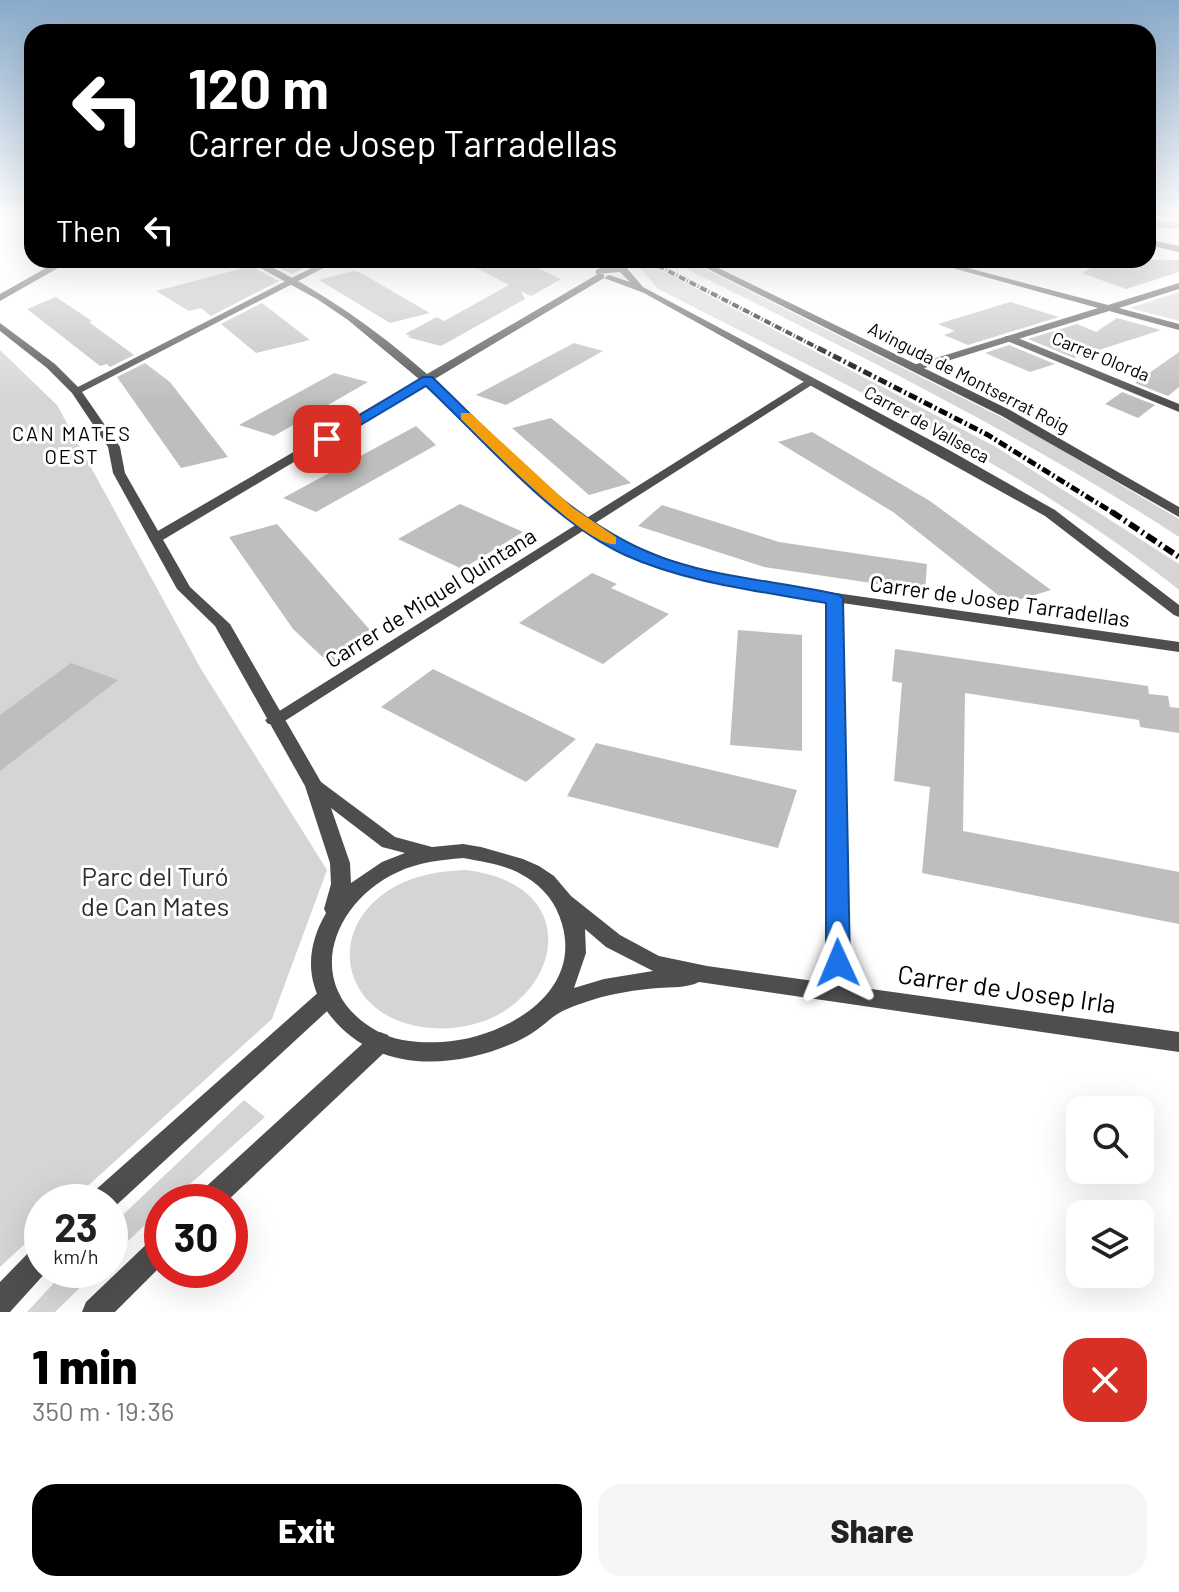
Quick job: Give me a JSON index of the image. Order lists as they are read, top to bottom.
{
  "streets": {
    "street": [
      "Carrer Olorda",
      "Avinguda de Montserrat Roig",
      "Carrer de Vallseca",
      "Carrer de Miquel Quintana",
      "Carrer de Josep Tarradellas",
      "Carrer de Josep Irla"
    ]
  },
  "crossings": [
    ["Carrer de Vallseca", "Carrer de Miquel Quintana"],
    ["Carrer de Miquel Quintana", "Carrer de Josep Tarradellas"]
  ],
  "districts": ["CAN MATES OEST"],
  "parks": ["Parc del Turó de Can Mates"],
  "page": {
    "turn": ["120 m", "Carrer de Josep Tarradellas"],
    "then": "Then",
    "speed": "23 km/h",
    "limit": "30",
    "heading": ["1 min", "350 m · 19:36"],
    "buttons": ["Exit", "Share"]
  }
}
